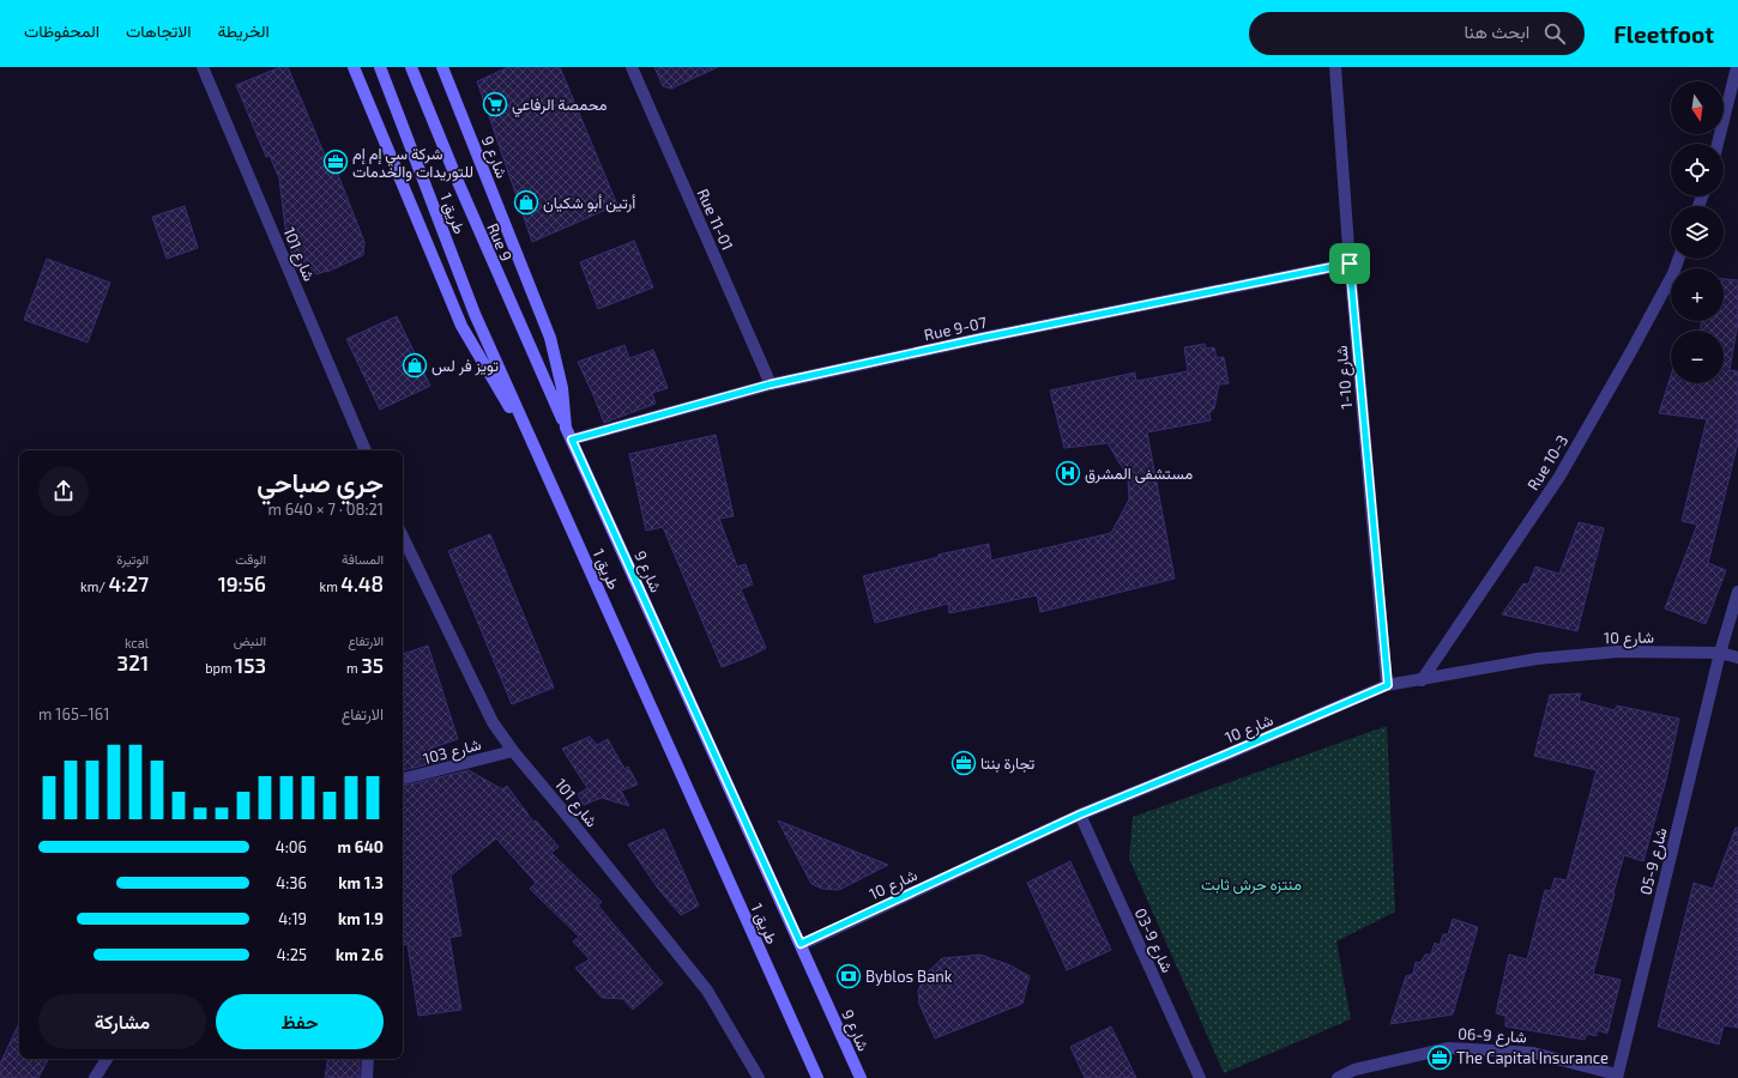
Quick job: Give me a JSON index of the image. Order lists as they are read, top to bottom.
{
  "streets": {
    "main road": ["شارع 9", "طريق 1", "Rue 9"],
    "street": [
      "Rue 11-01",
      "شارع 101",
      "Rue 9-07",
      "شارع 10-1",
      "Rue 10-3",
      "شارع 10",
      "شارع 103",
      "شارع 9-05",
      "شارع 9-03",
      "شارع 9-06"
    ]
  },
  "crossings": [
    ["شارع 9", "Rue 9"],
    ["شارع 9", "Rue 9-07"],
    ["شارع 9", "شارع 10"],
    ["Rue 11-01", "Rue 9-07"],
    ["شارع 101", "شارع 103"],
    ["Rue 9-07", "شارع 10-1"],
    ["شارع 10-1", "شارع 10"],
    ["Rue 10-3", "شارع 10"],
    ["شارع 10", "شارع 9-05"],
    ["شارع 10", "شارع 9-03"],
    ["شارع 9-05", "شارع 9-06"]
  ],
  "parks": ["منتزه حرش ثابت"],
  "places": {
    "supermarket": ["محمصة الرفاعي"],
    "office": ["شركة سي إم إم للتوريدات والخدمات", "تجارة بنتا", "The Capital Insurance"],
    "shop": ["أرتين أبو شكيان", "تويز فر لس"],
    "hospital": ["مستشفى المشرق"],
    "bank": ["Byblos Bank"]
  },
  "north": "bottom",
  "page": {
    "header": "Fleetfoot",
    "search": "ابحث هنا",
    "nav": ["الخريطة", "الاتجاهات", "المحفوظات"],
    "map_buttons": ["+", "−"],
    "heading": ["جري صباحي", "08:21 · 7 × 640 m"],
    "stats": [
      ["المسافة", "4.48 km"],
      ["الوقت", "19:56"],
      ["الوتيرة", "4:27 /km"],
      ["الارتفاع", "35 m"],
      ["النبض", "153 bpm"],
      ["kcal", "321"]
    ],
    "chart": ["الارتفاع", "161–165 m"],
    "list": [
      {
        "name": "640 m",
        "note": "4:06"
      },
      {
        "name": "1.3 km",
        "note": "4:36"
      },
      {
        "name": "1.9 km",
        "note": "4:19"
      },
      {
        "name": "2.6 km",
        "note": "4:25"
      }
    ],
    "buttons": ["حفظ", "مشاركة"]
  }
}
